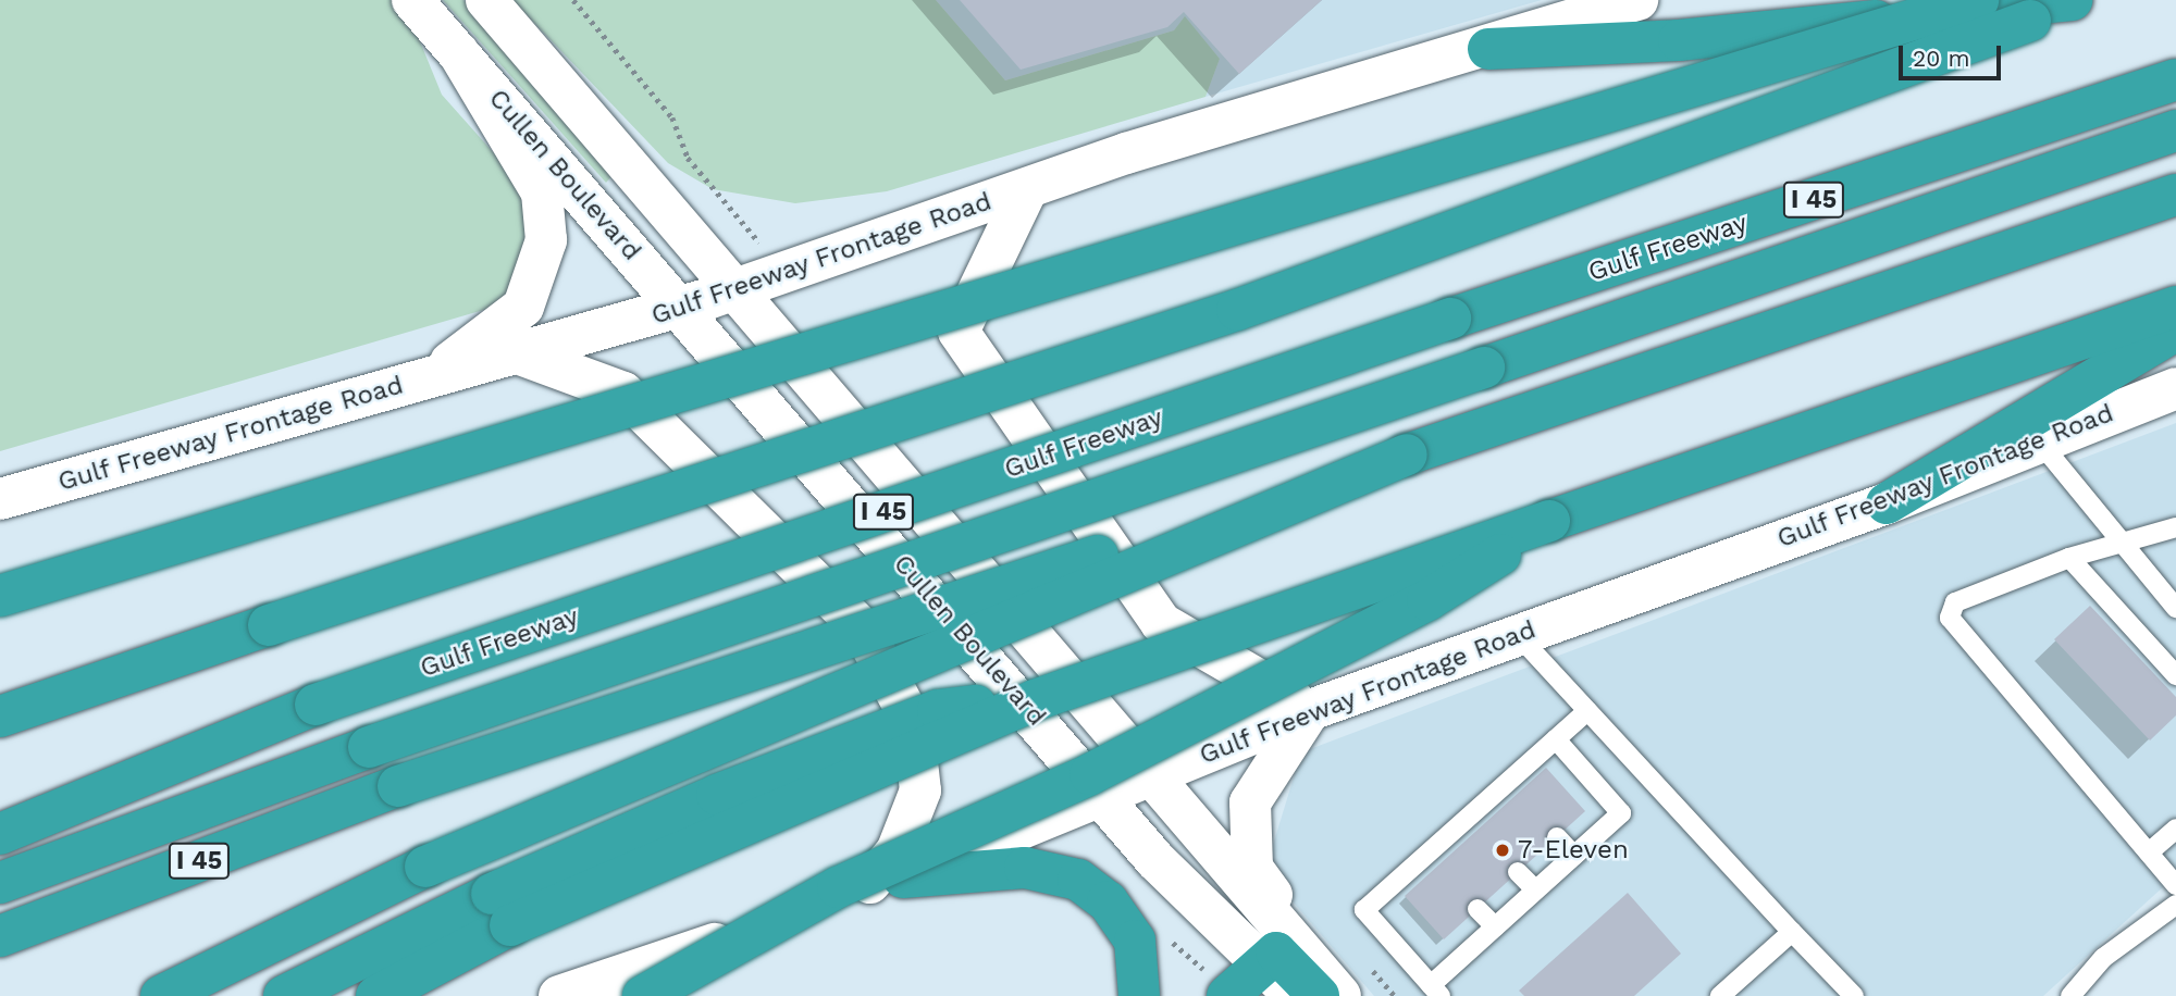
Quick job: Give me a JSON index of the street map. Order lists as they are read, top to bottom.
{
  "streets": {
    "highway": ["I 45", "Gulf Freeway"],
    "main road": ["Cullen Boulevard", "Gulf Freeway Frontage Road"]
  },
  "crossings": [
    ["Cullen Boulevard", "Gulf Freeway Frontage Road"]
  ],
  "places": ["7-Eleven"],
  "scale_bar": "20 m"
}
